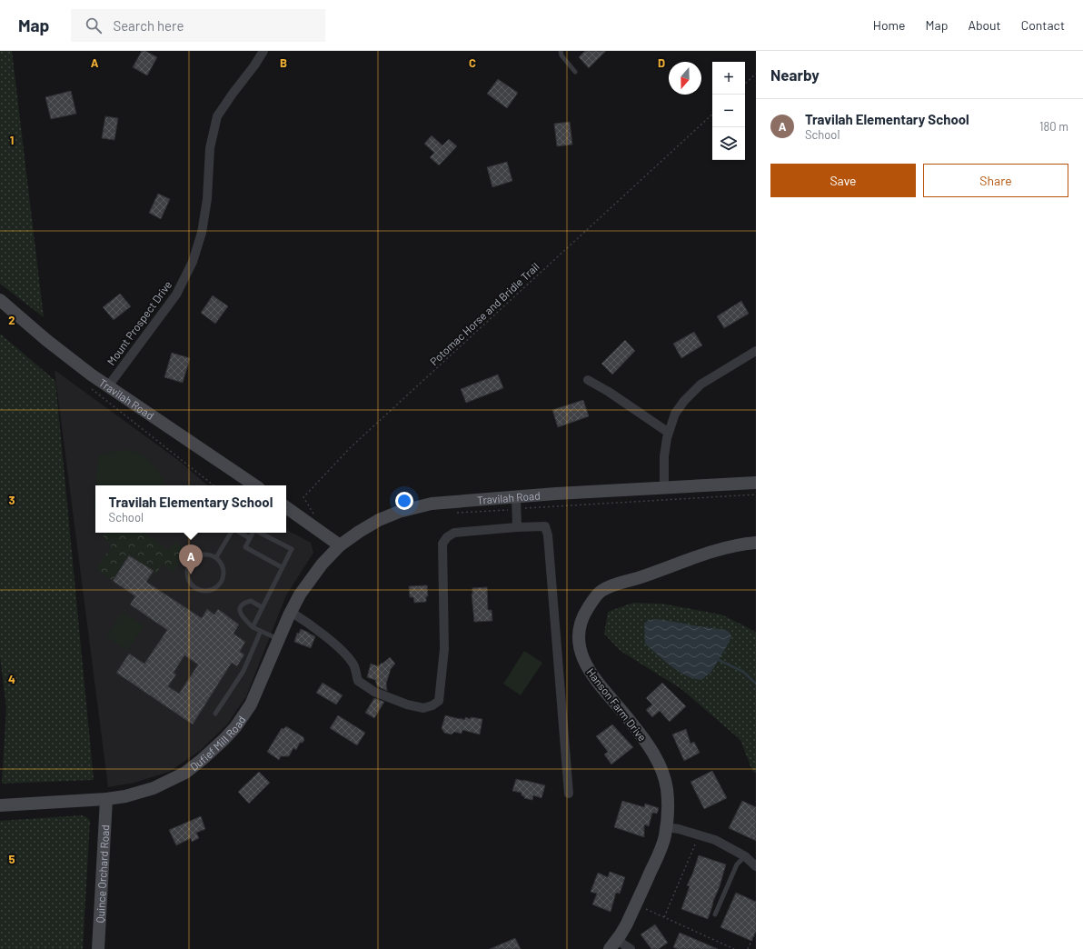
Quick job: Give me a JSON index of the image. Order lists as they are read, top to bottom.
{
  "streets": {
    "main road": [
      "Travilah Road",
      "Hanson Farm Drive",
      "Dufief Mill Road",
      "Quince Orchard Road"
    ],
    "street": ["Mount Prospect Drive"],
    "path": ["Potomac Horse and Bridle Trail"]
  },
  "crossings": [
    ["Mount Prospect Drive", "Travilah Road"],
    ["Travilah Road", "Dufief Mill Road"],
    ["Dufief Mill Road", "Quince Orchard Road"]
  ],
  "north": "bottom",
  "page": {
    "header": "Map",
    "search": "Search here",
    "nav": [
      "Home",
      "Map",
      "About",
      "Contact"
    ],
    "heading": "Nearby",
    "map_buttons": ["+", "−"],
    "list": [
      {
        "mark": "A",
        "name": "Travilah Elementary School",
        "note": "School",
        "value": "180 m"
      }
    ],
    "buttons": ["Save", "Share"],
    "popup": ["Travilah Elementary School", "School"],
    "pins": "A"
  },
  "grid": {
    "columns": [
      "A",
      "B",
      "C",
      "D"
    ],
    "rows": [
      "1",
      "2",
      "3",
      "4",
      "5"
    ]
  }
}
